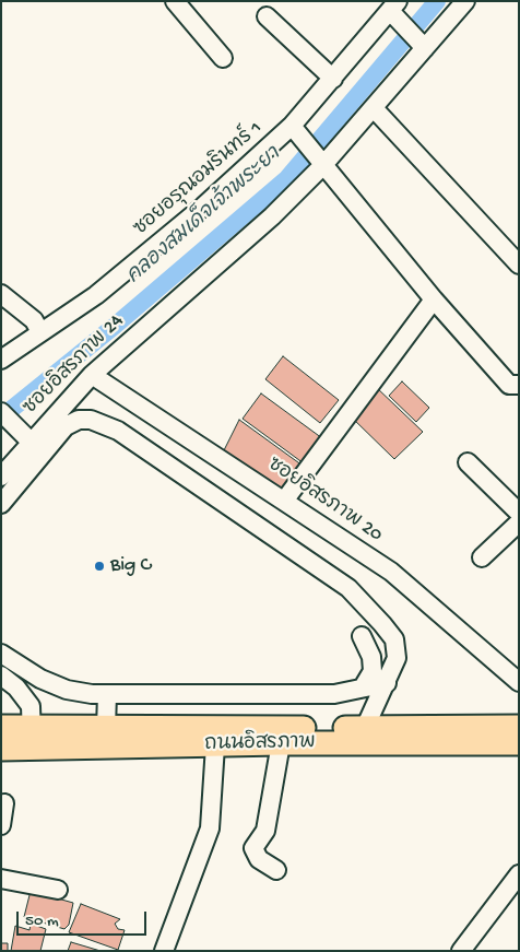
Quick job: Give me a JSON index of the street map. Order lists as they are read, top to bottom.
{
  "streets": {
    "main road": ["ถนนอิสรภาพ"],
    "street": ["ซอยอรุณอมรินทร์ 1", "ซอยอิสรภาพ 24", "ซอยอิสรภาพ 20"]
  },
  "crossings": [
    ["ซอยอิสรภาพ 24", "ซอยอิสรภาพ 20"]
  ],
  "water": ["คลองสมเด็จเจ้าพระยา"],
  "places": ["Big C"],
  "scale_bar": "50 m"
}
